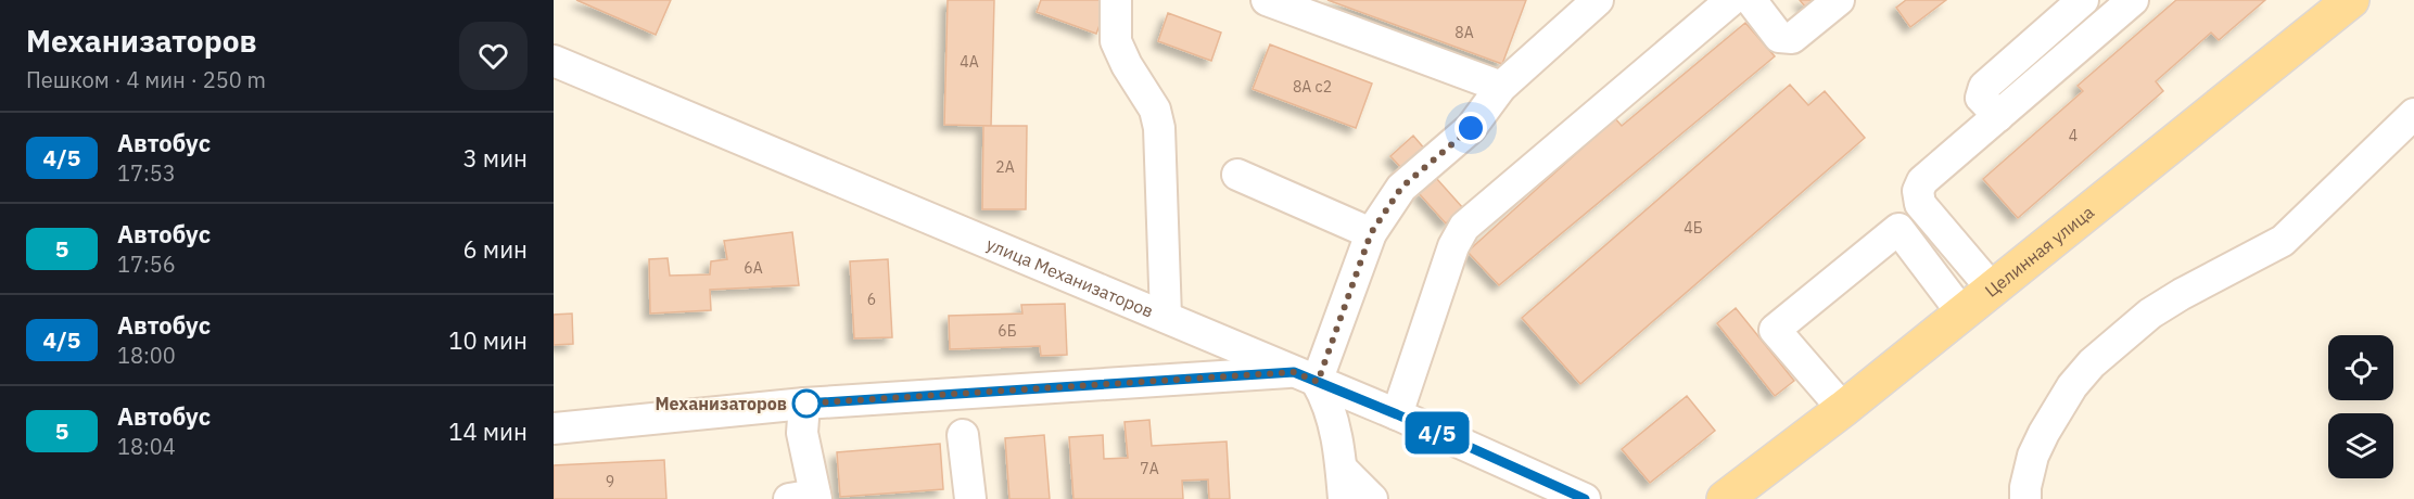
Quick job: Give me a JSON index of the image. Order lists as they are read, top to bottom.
{
  "streets": {
    "main road": ["Целинная улица"],
    "street": ["улица Механизаторов"]
  },
  "places": ["Механизаторов"],
  "lines": ["bus line 4/5"],
  "house_numbers": [
    "8А",
    "4А",
    "8А с2",
    "4",
    "2А",
    "4Б",
    "6А",
    "6",
    "6Б",
    "7А",
    "9"
  ],
  "page": {
    "heading": ["Механизаторов", "Пешком · 4 мин · 250 m"],
    "on_map": "4/5",
    "list": [
      {
        "mark": "4/5",
        "name": "Автобус",
        "note": "17:53",
        "value": "3 мин"
      },
      {
        "mark": "5",
        "name": "Автобус",
        "note": "17:56",
        "value": "6 мин"
      },
      {
        "mark": "4/5",
        "name": "Автобус",
        "note": "18:00",
        "value": "10 мин"
      },
      {
        "mark": "5",
        "name": "Автобус",
        "note": "18:04",
        "value": "14 мин"
      }
    ]
  }
}
